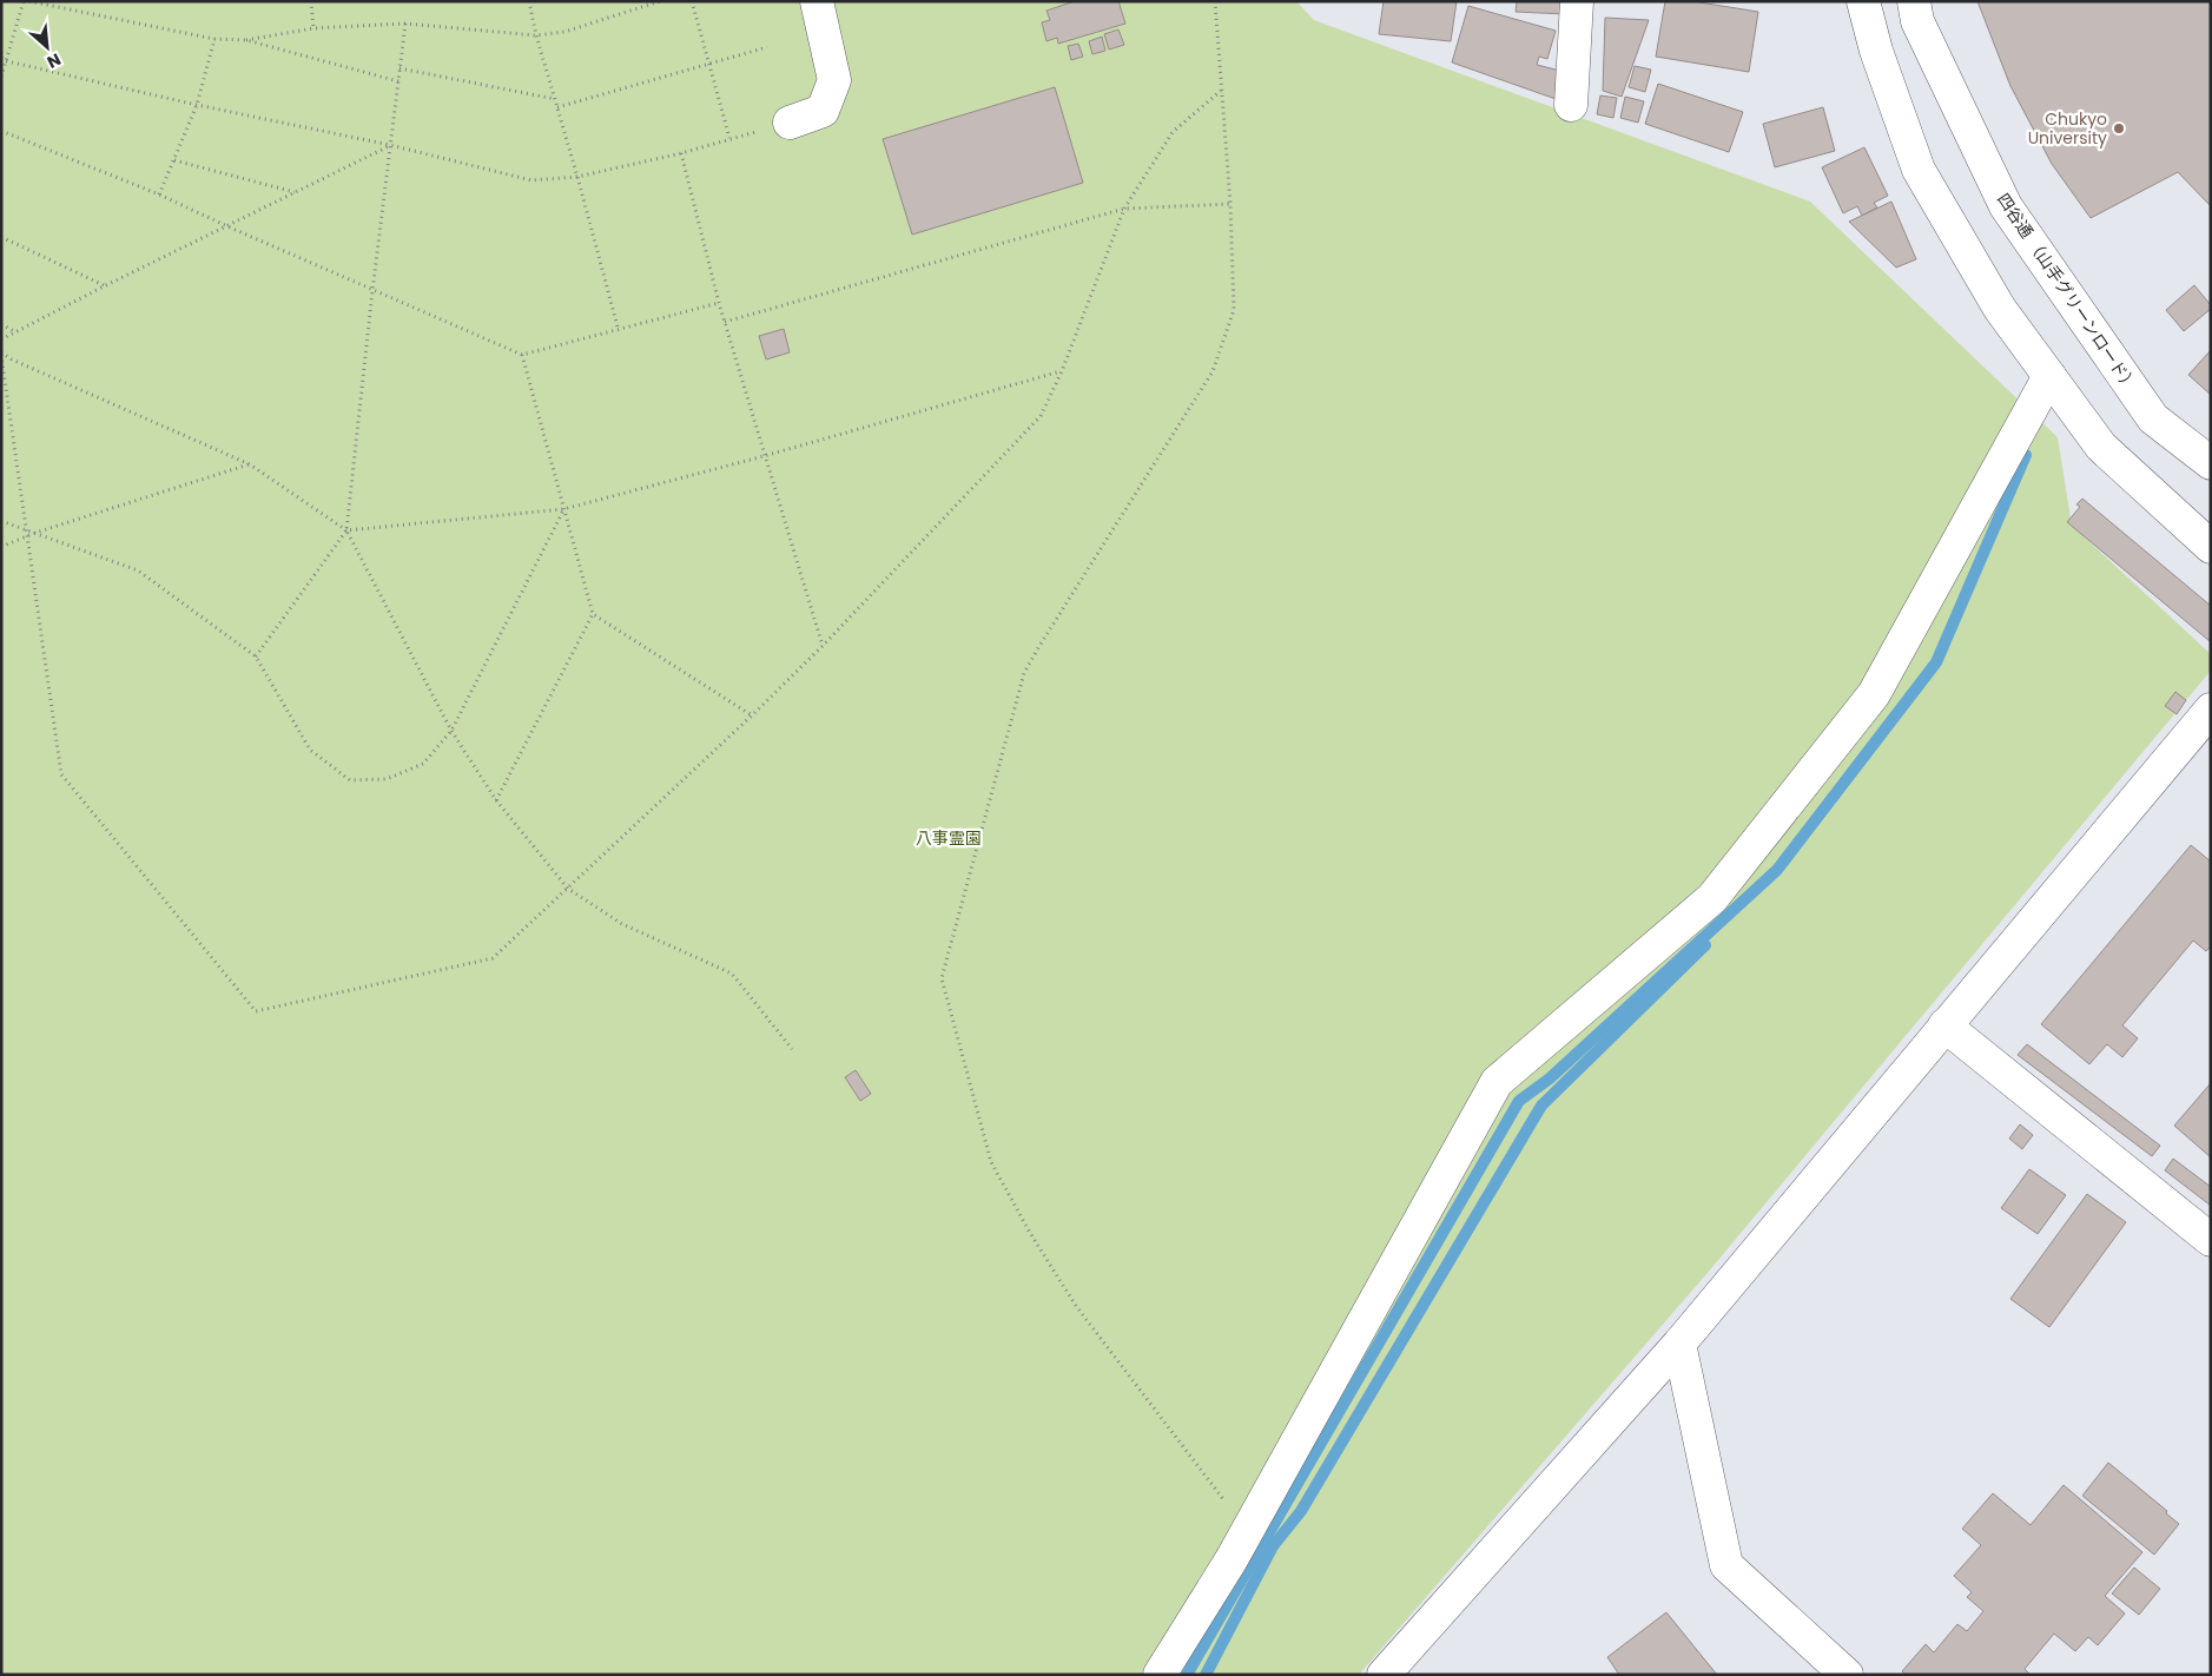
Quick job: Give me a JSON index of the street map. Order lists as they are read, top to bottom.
{
  "streets": {
    "street": ["四谷通 （山手グリーンロード）"]
  },
  "parks": ["八事霊園"],
  "places": ["Chukyo University"],
  "north": "bottom right"
}
